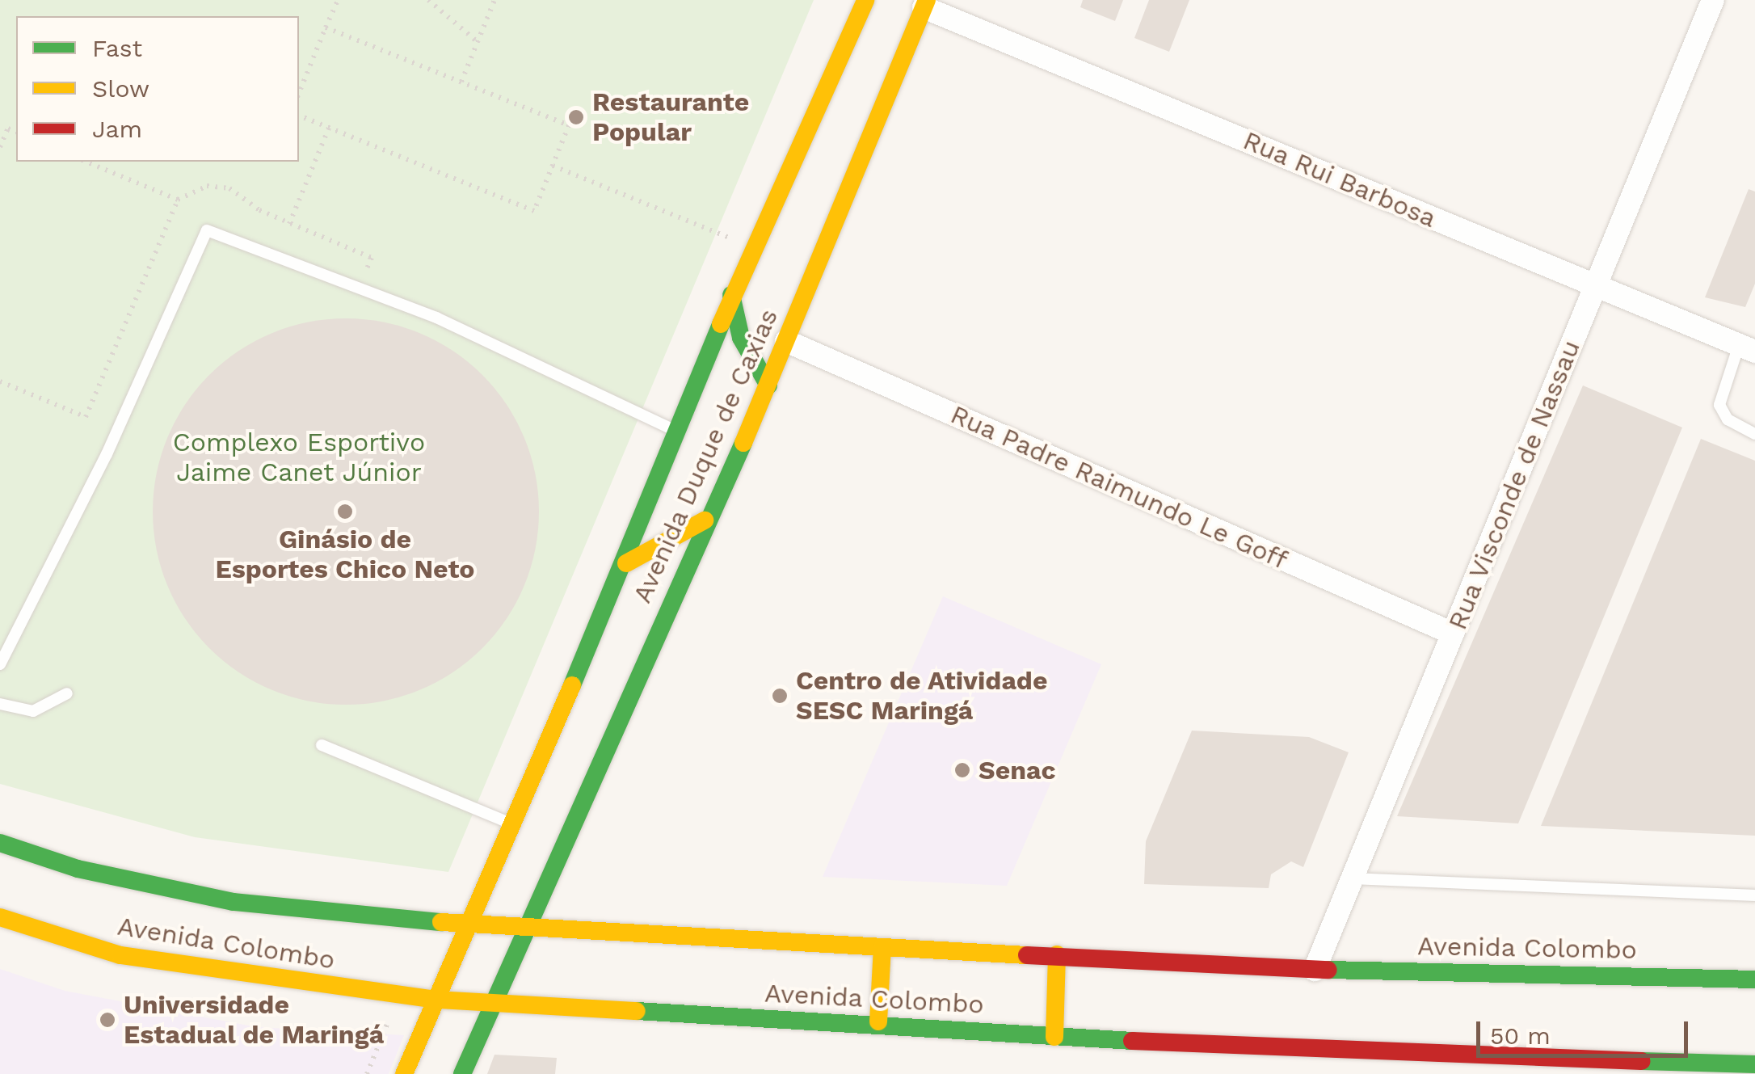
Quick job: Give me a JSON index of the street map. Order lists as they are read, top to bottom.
{
  "streets": {
    "main road": ["Avenida Duque de Caxias", "Avenida Colombo"],
    "street": ["Rua Rui Barbosa", "Rua Visconde de Nassau", "Rua Padre Raimundo Le Goff"]
  },
  "crossings": [
    ["Rua Rui Barbosa", "Avenida Duque de Caxias"],
    ["Rua Rui Barbosa", "Rua Visconde de Nassau"],
    ["Avenida Duque de Caxias", "Rua Padre Raimundo Le Goff"],
    ["Avenida Duque de Caxias", "Avenida Colombo"],
    ["Rua Visconde de Nassau", "Rua Padre Raimundo Le Goff"],
    ["Rua Visconde de Nassau", "Avenida Colombo"]
  ],
  "parks": ["Complexo Esportivo Jaime Canet Júnior"],
  "places": [
    "Restaurante Popular",
    "Ginásio de Esportes Chico Neto",
    "Centro de Atividade SESC Maringá",
    "Senac",
    "Universidade Estadual de Maringá"
  ],
  "legend": ["Fast", "Slow", "Jam"],
  "scale_bar": "50 m"
}
